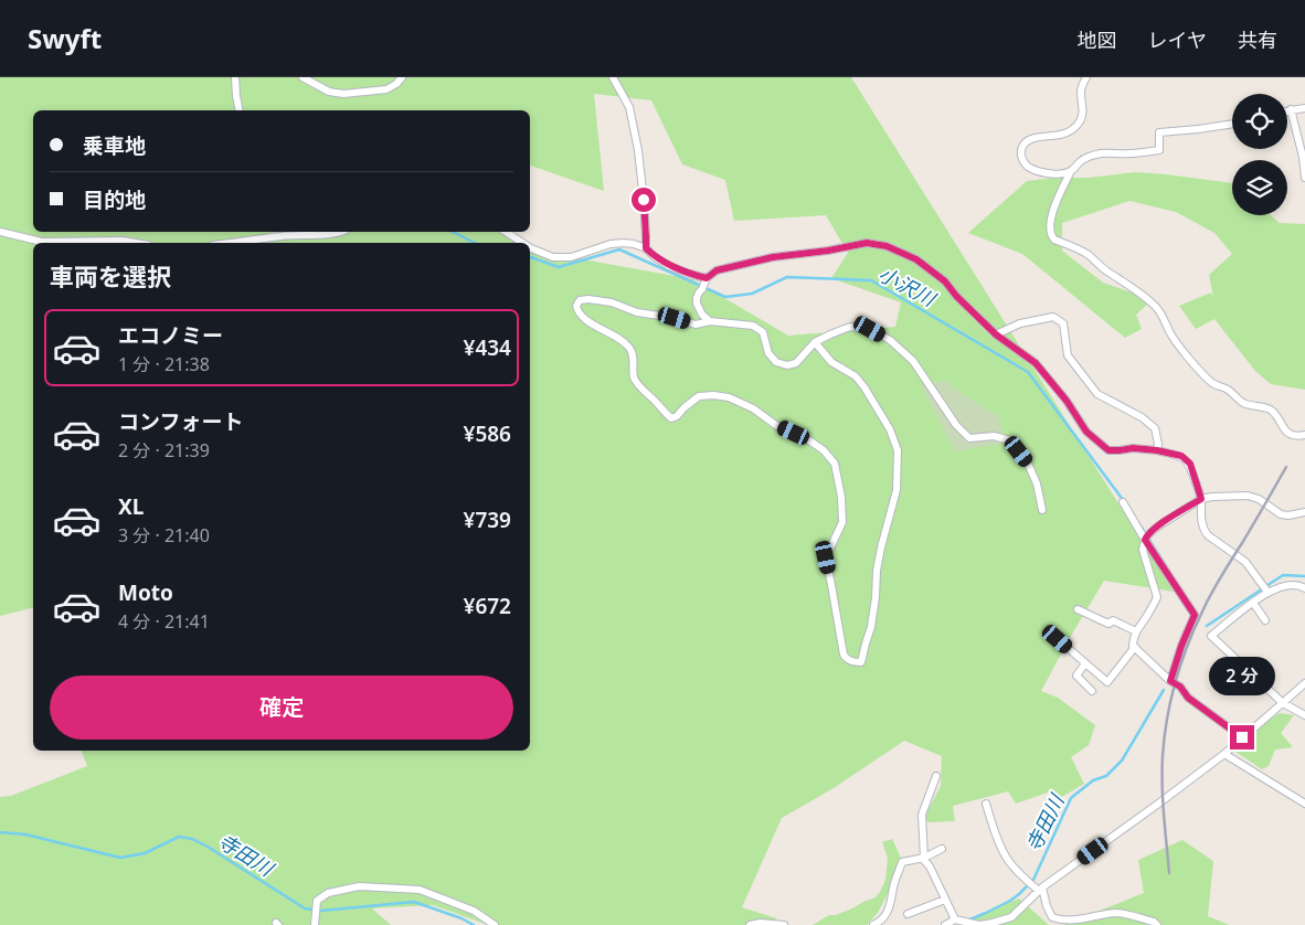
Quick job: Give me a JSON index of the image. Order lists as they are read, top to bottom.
{
  "water": ["小沢川", "寺田川"],
  "page": {
    "header": "Swyft",
    "nav": ["地図", "レイヤ", "共有"],
    "banner": ["乗車地", "目的地"],
    "heading": "車両を選択",
    "list": [
      {
        "name": "エコノミー",
        "note": "1 分 · 21:38",
        "value": "¥434"
      },
      {
        "name": "コンフォート",
        "note": "2 分 · 21:39",
        "value": "¥586"
      },
      {
        "name": "XL",
        "note": "3 分 · 21:40",
        "value": "¥739"
      },
      {
        "name": "Moto",
        "note": "4 分 · 21:41",
        "value": "¥672"
      }
    ],
    "bubble": "2 分",
    "buttons": "確定"
  }
}
